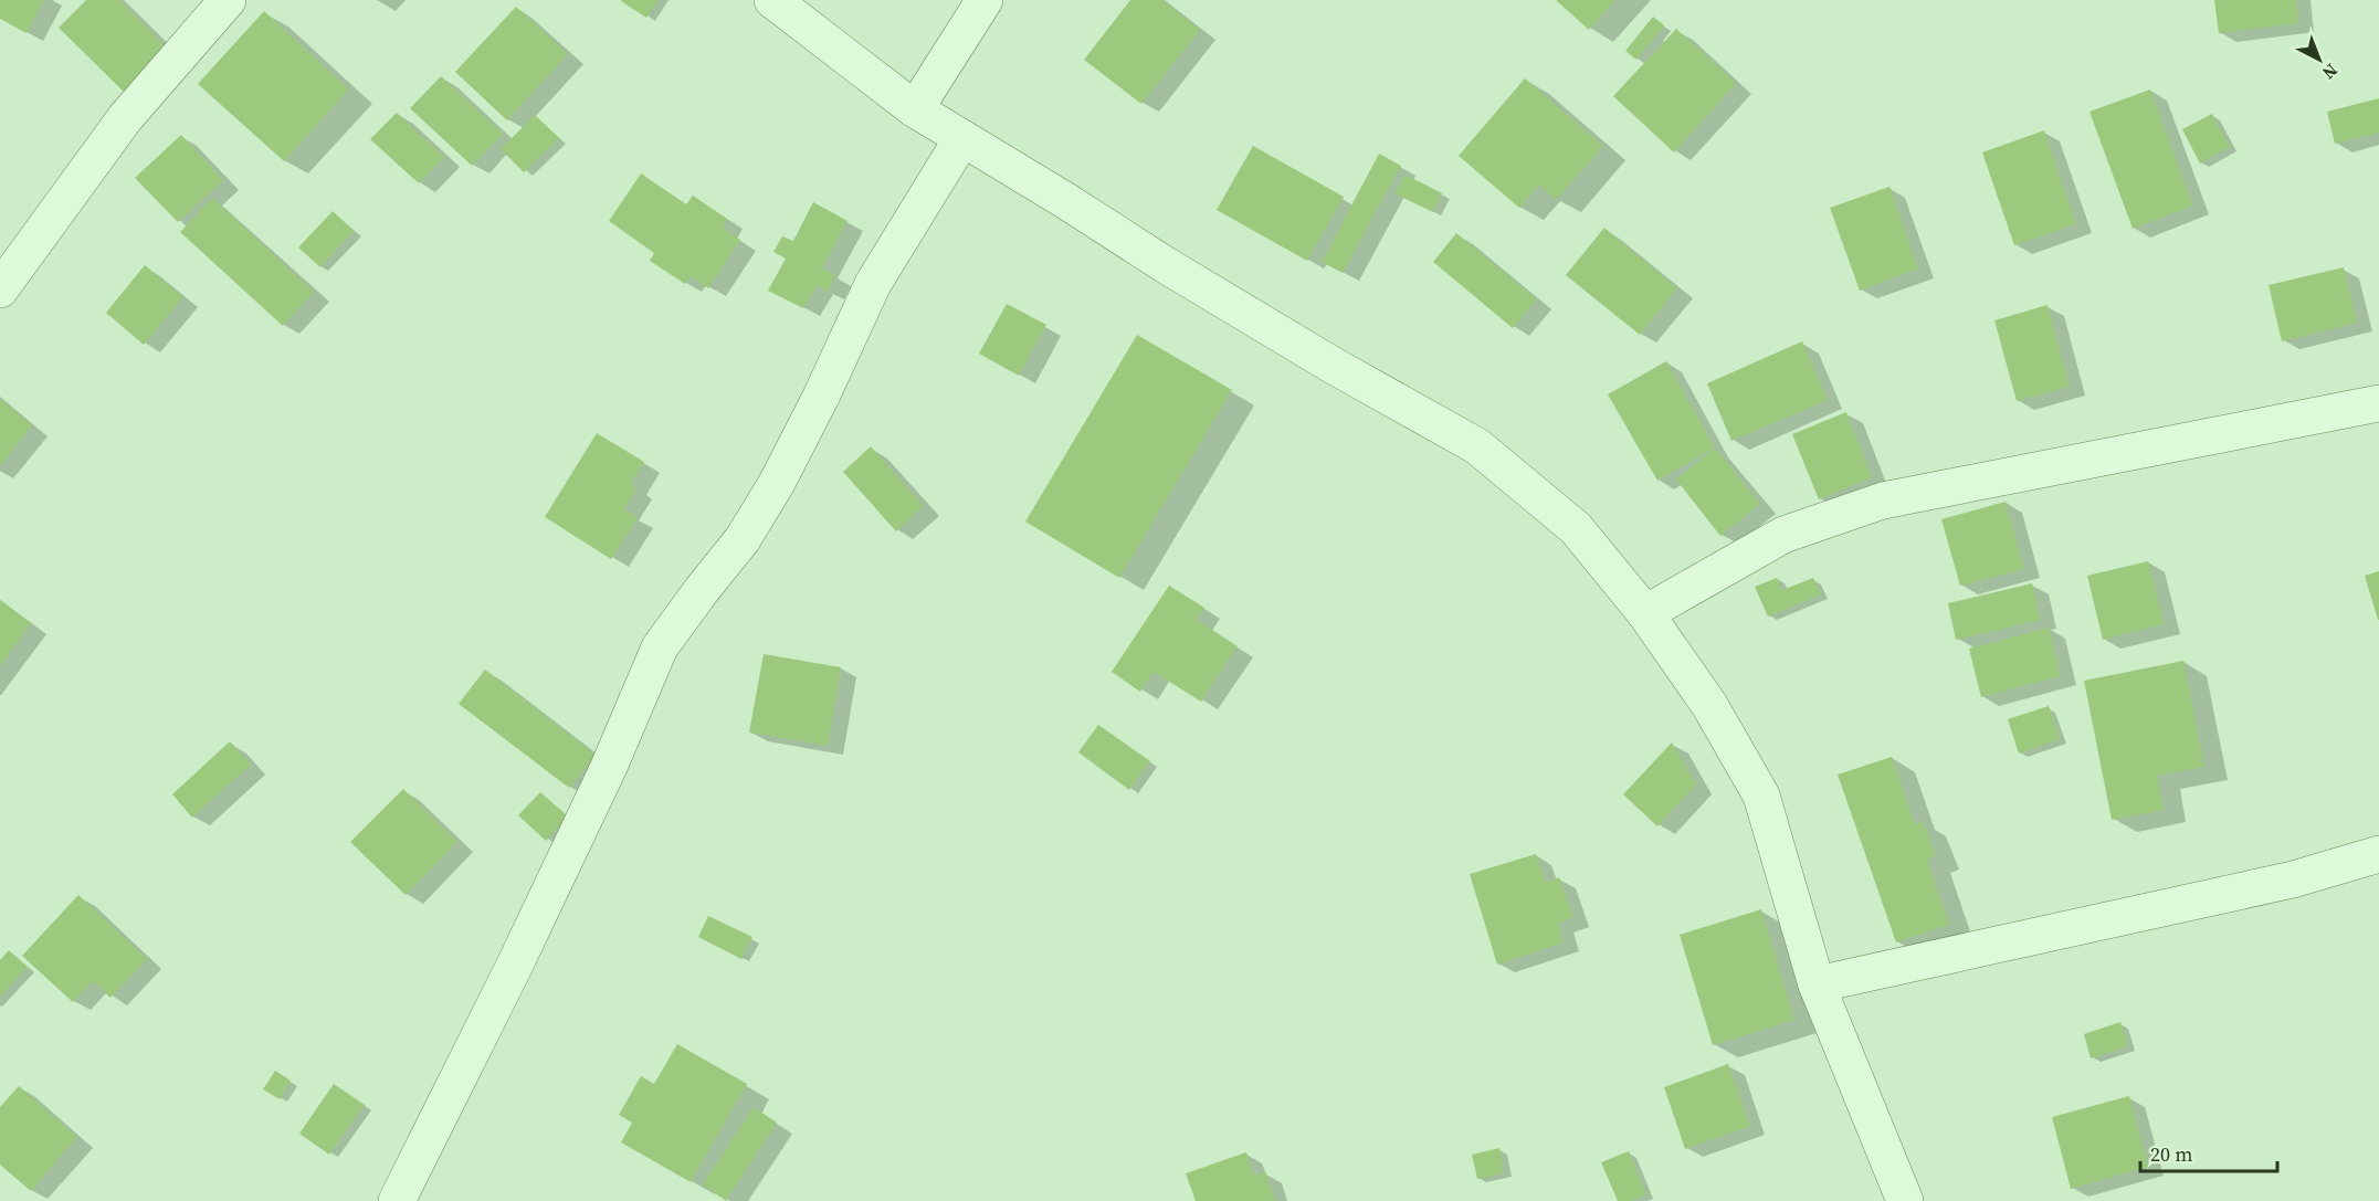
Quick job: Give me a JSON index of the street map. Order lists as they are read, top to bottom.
{
  "scale_bar": "20 m",
  "north": "bottom right"
}
